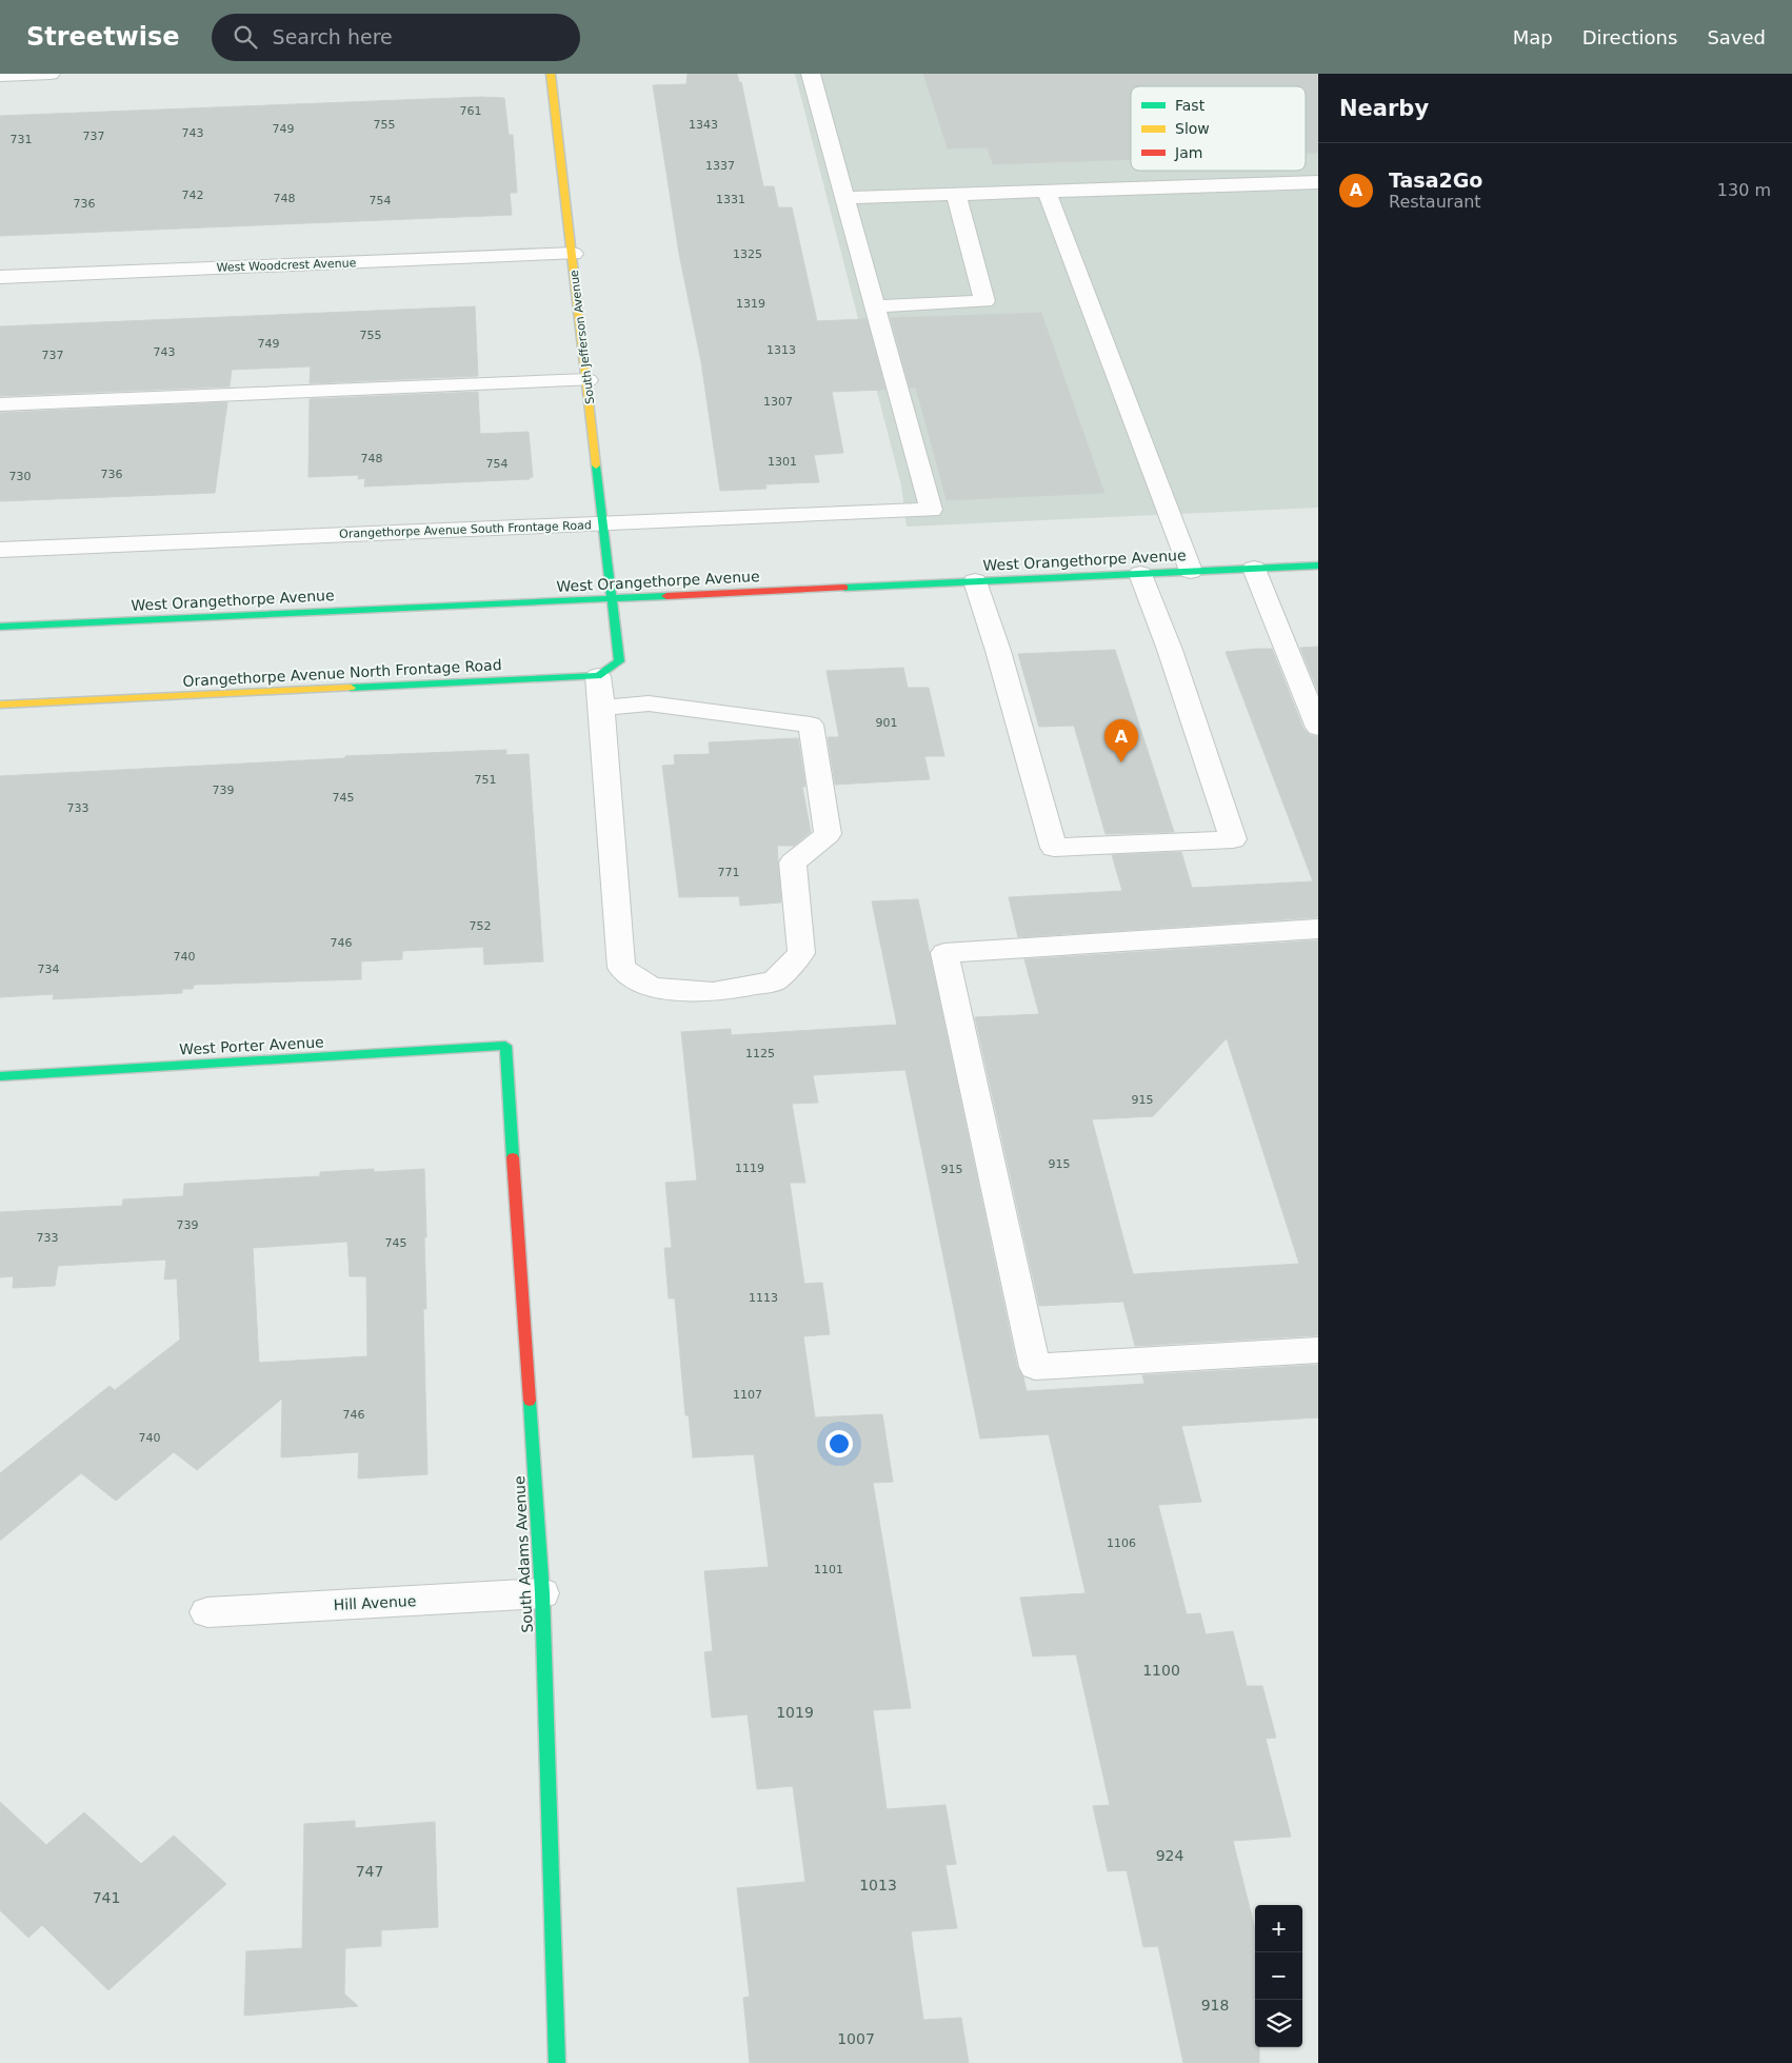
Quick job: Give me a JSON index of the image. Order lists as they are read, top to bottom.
{
  "streets": {
    "street": [
      "West Woodcrest Avenue",
      "South Jefferson Avenue",
      "Orangethorpe Avenue South Frontage Road",
      "West Orangethorpe Avenue",
      "Orangethorpe Avenue North Frontage Road",
      "West Porter Avenue",
      "South Adams Avenue",
      "Hill Avenue"
    ]
  },
  "crossings": [
    ["West Woodcrest Avenue", "South Jefferson Avenue"],
    ["South Jefferson Avenue", "Orangethorpe Avenue South Frontage Road"],
    ["South Jefferson Avenue", "West Orangethorpe Avenue"],
    ["West Porter Avenue", "South Adams Avenue"],
    ["South Adams Avenue", "Hill Avenue"]
  ],
  "house_numbers": [
    "761",
    "755",
    "1343",
    "749",
    "743",
    "737",
    "731",
    "1337",
    "742",
    "748",
    "1331",
    "754",
    "736",
    "1325",
    "1319",
    "755",
    "749",
    "1313",
    "743",
    "737",
    "1307",
    "748",
    "1301",
    "754",
    "736",
    "730",
    "901",
    "751",
    "739",
    "745",
    "733",
    "771",
    "752",
    "746",
    "740",
    "734",
    "1125",
    "915",
    "915",
    "1119",
    "915",
    "739",
    "733",
    "745",
    "1113",
    "1107",
    "746",
    "740",
    "1106",
    "1101",
    "1100",
    "1019",
    "924",
    "747",
    "1013",
    "741",
    "918",
    "1007"
  ],
  "legend": ["Fast", "Slow", "Jam"],
  "page": {
    "header": "Streetwise",
    "search": "Search here",
    "nav": ["Map", "Directions", "Saved"],
    "heading": "Nearby",
    "list": [
      {
        "mark": "A",
        "name": "Tasa2Go",
        "note": "Restaurant",
        "value": "130 m"
      }
    ],
    "pins": "A",
    "map_buttons": ["+", "−"]
  }
}
